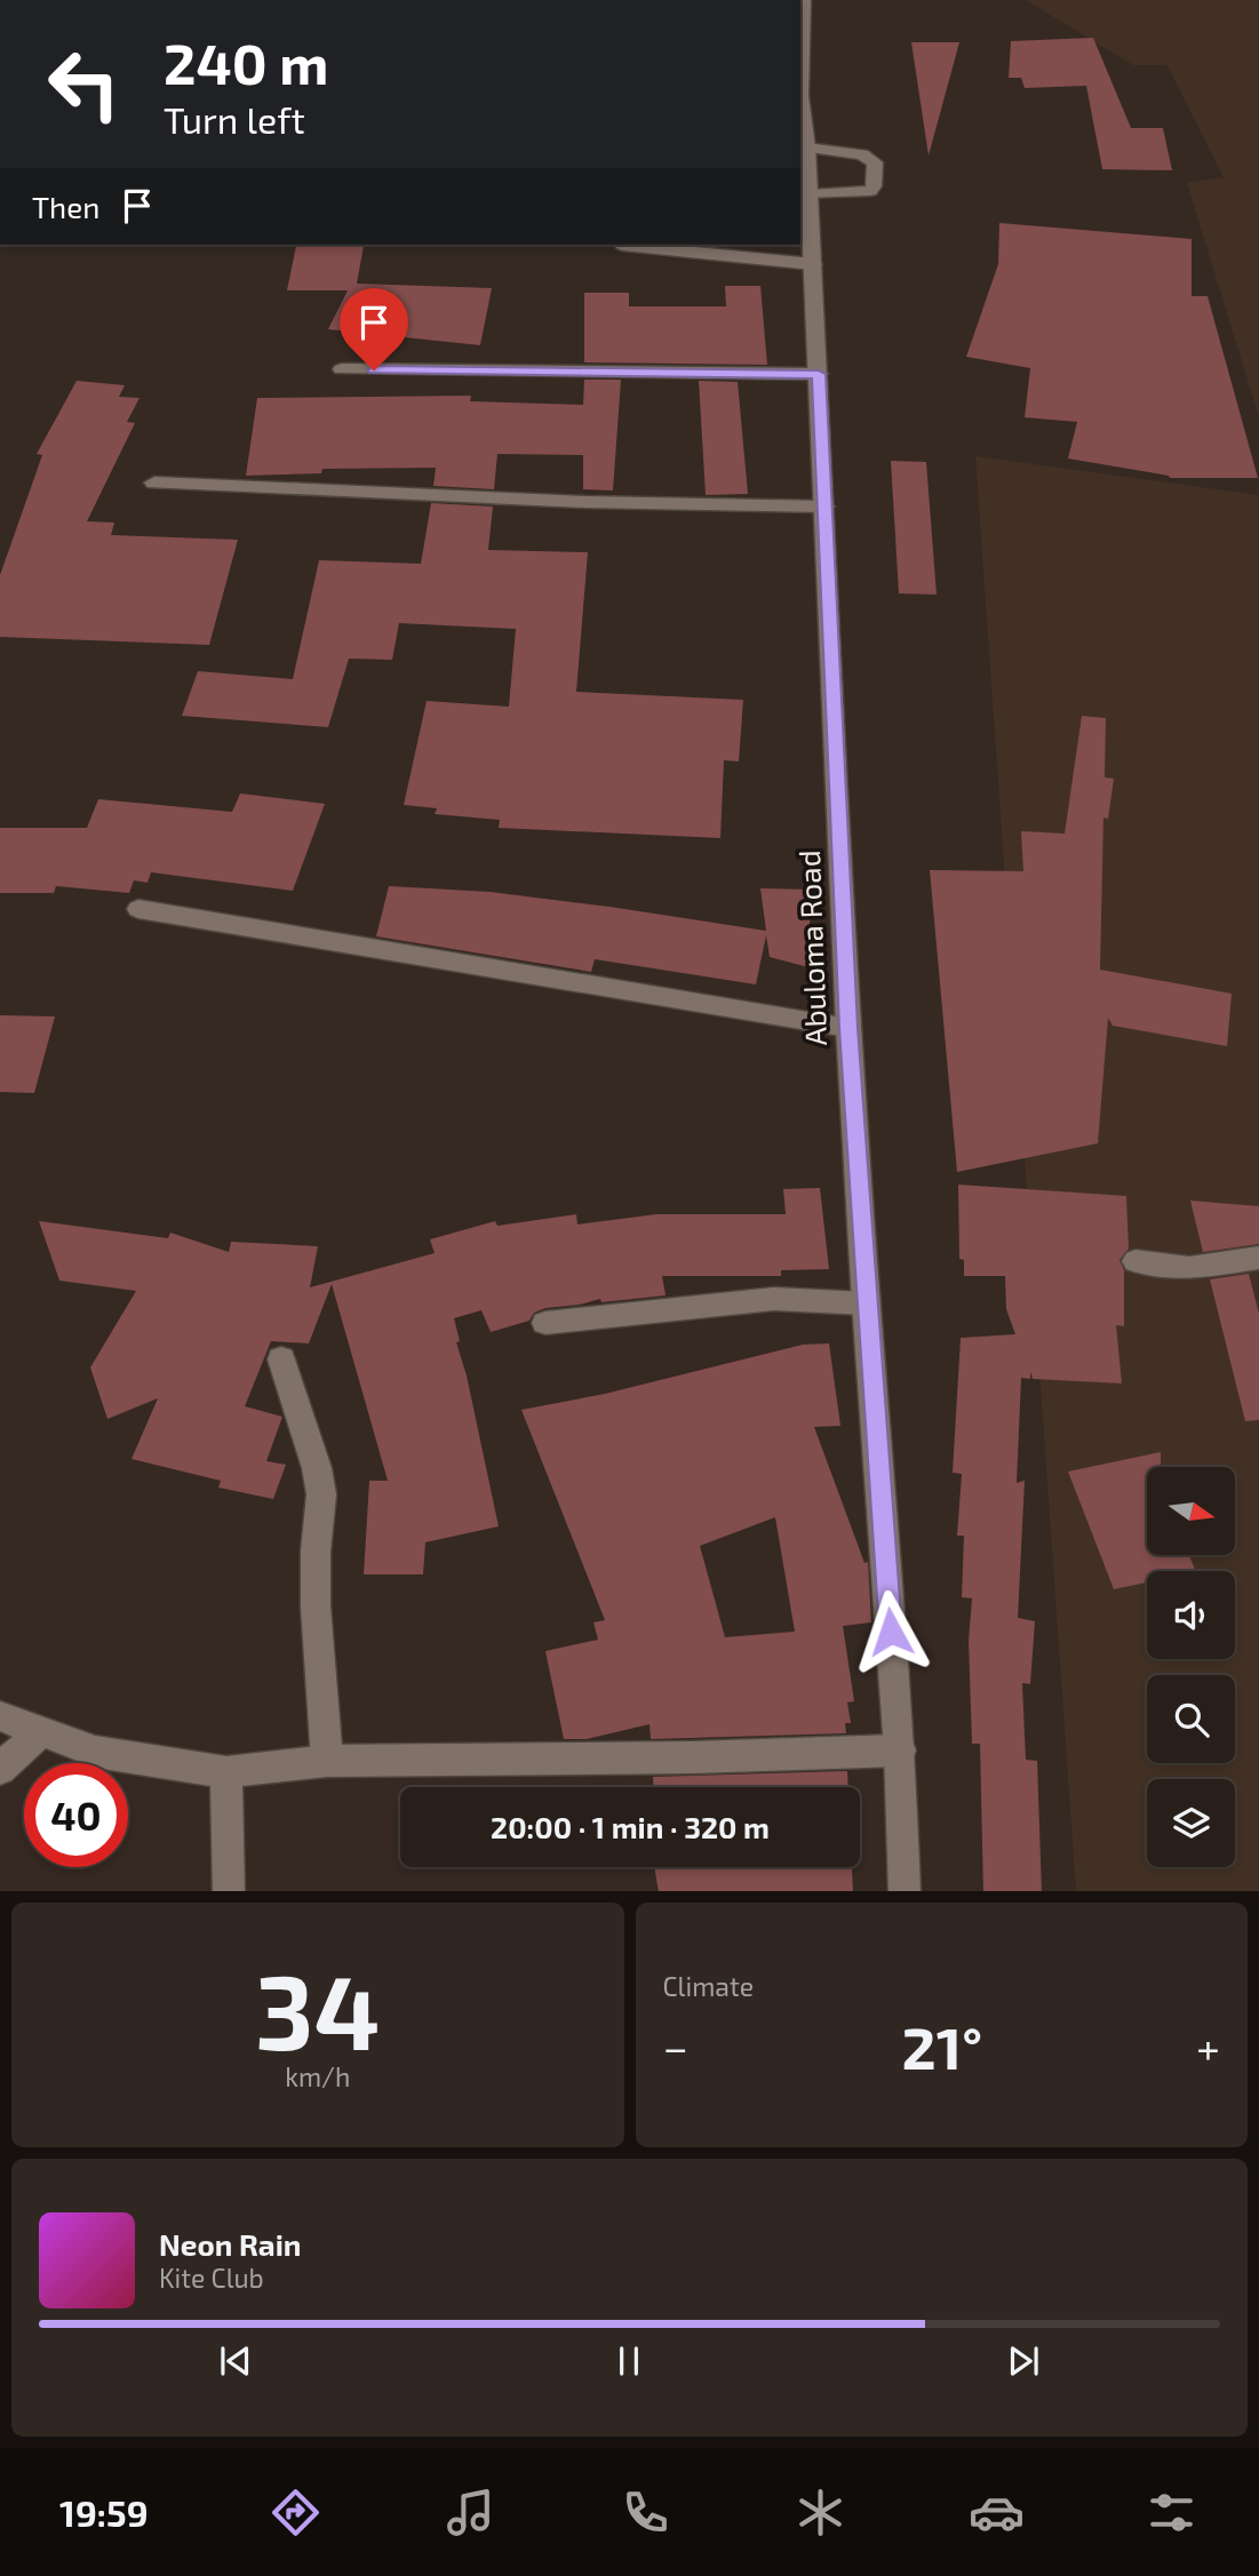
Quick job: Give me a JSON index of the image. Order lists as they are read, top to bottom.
{
  "streets": {
    "street": ["Abuloma Road"]
  },
  "north": "right",
  "page": {
    "turn": ["240 m", "Turn left"],
    "then": "Then",
    "limit": "40",
    "trip": "20:00 · 1 min · 320 m",
    "tile": [
      ["34", "km/h"],
      "Climate"
    ],
    "heat": ["−", "21°", "+"],
    "song": ["Neon Rain", "Kite Club"],
    "tabs": "19:59"
  }
}
